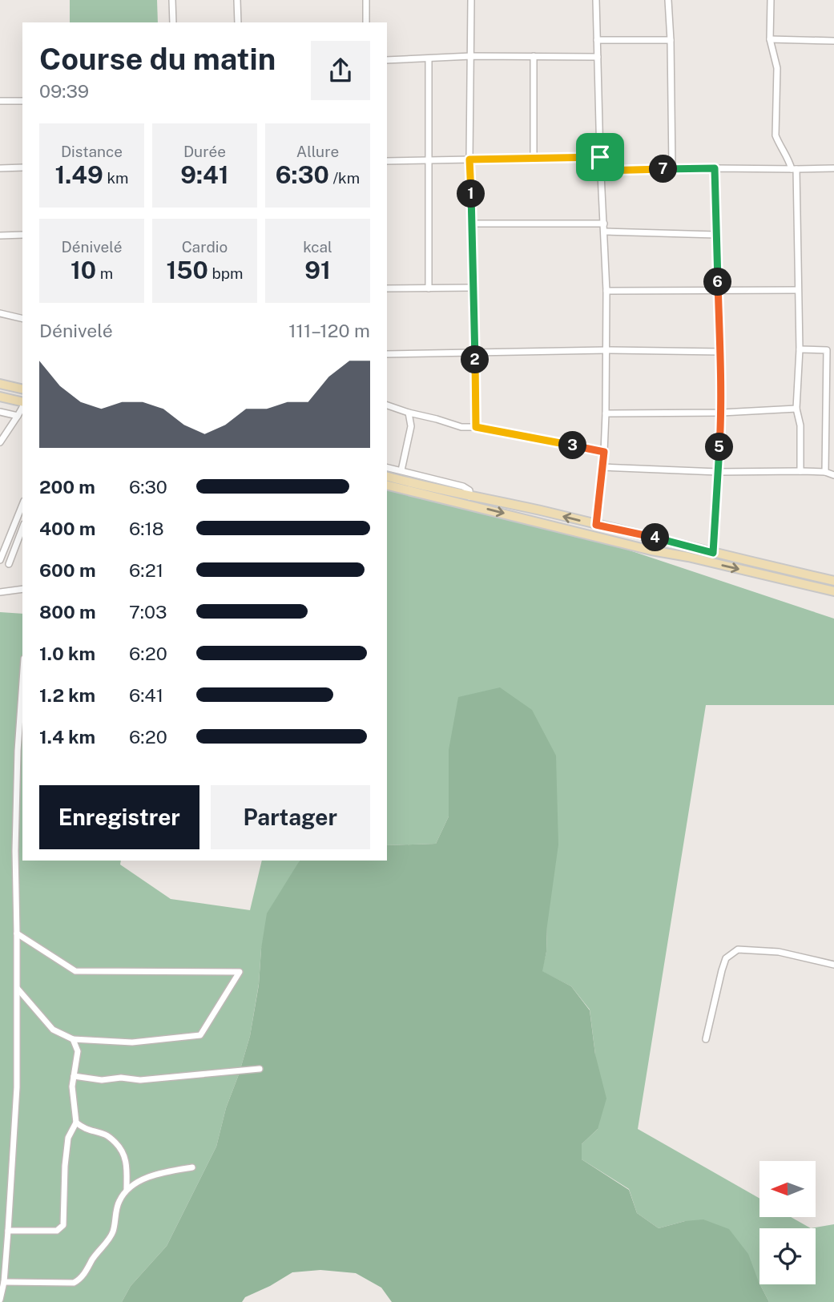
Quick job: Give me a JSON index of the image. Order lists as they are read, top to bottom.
{
  "north": "left",
  "page": {
    "heading": ["Course du matin", "09:39"],
    "stats": [
      ["Distance", "1.49 km"],
      ["Durée", "9:41"],
      ["Allure", "6:30 /km"],
      ["Dénivelé", "10 m"],
      ["Cardio", "150 bpm"],
      ["kcal", "91"]
    ],
    "pins": [
      "7",
      "1",
      "6",
      "2",
      "3",
      "5",
      "4"
    ],
    "chart": ["Dénivelé", "111–120 m"],
    "list": [
      {
        "name": "200 m",
        "note": "6:30"
      },
      {
        "name": "400 m",
        "note": "6:18"
      },
      {
        "name": "600 m",
        "note": "6:21"
      },
      {
        "name": "800 m",
        "note": "7:03"
      },
      {
        "name": "1.0 km",
        "note": "6:20"
      },
      {
        "name": "1.2 km",
        "note": "6:41"
      },
      {
        "name": "1.4 km",
        "note": "6:20"
      }
    ],
    "buttons": ["Enregistrer", "Partager"]
  }
}
